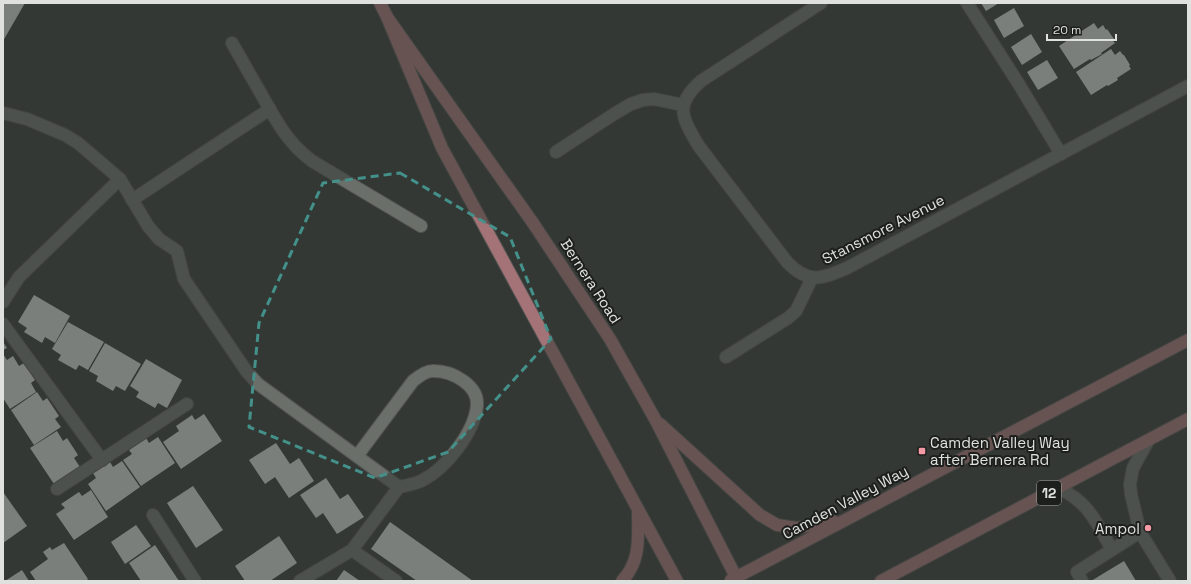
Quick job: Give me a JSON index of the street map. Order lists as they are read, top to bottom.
{
  "streets": {
    "main road": ["Bernera Road", "12", "Camden Valley Way"],
    "street": ["Stansmore Avenue"]
  },
  "crossings": [
    ["Bernera Road", "Camden Valley Way"]
  ],
  "places": {
    "transit": ["Camden Valley Way after Bernera Rd"],
    "other": ["Ampol"]
  },
  "scale_bar": "20 m"
}
